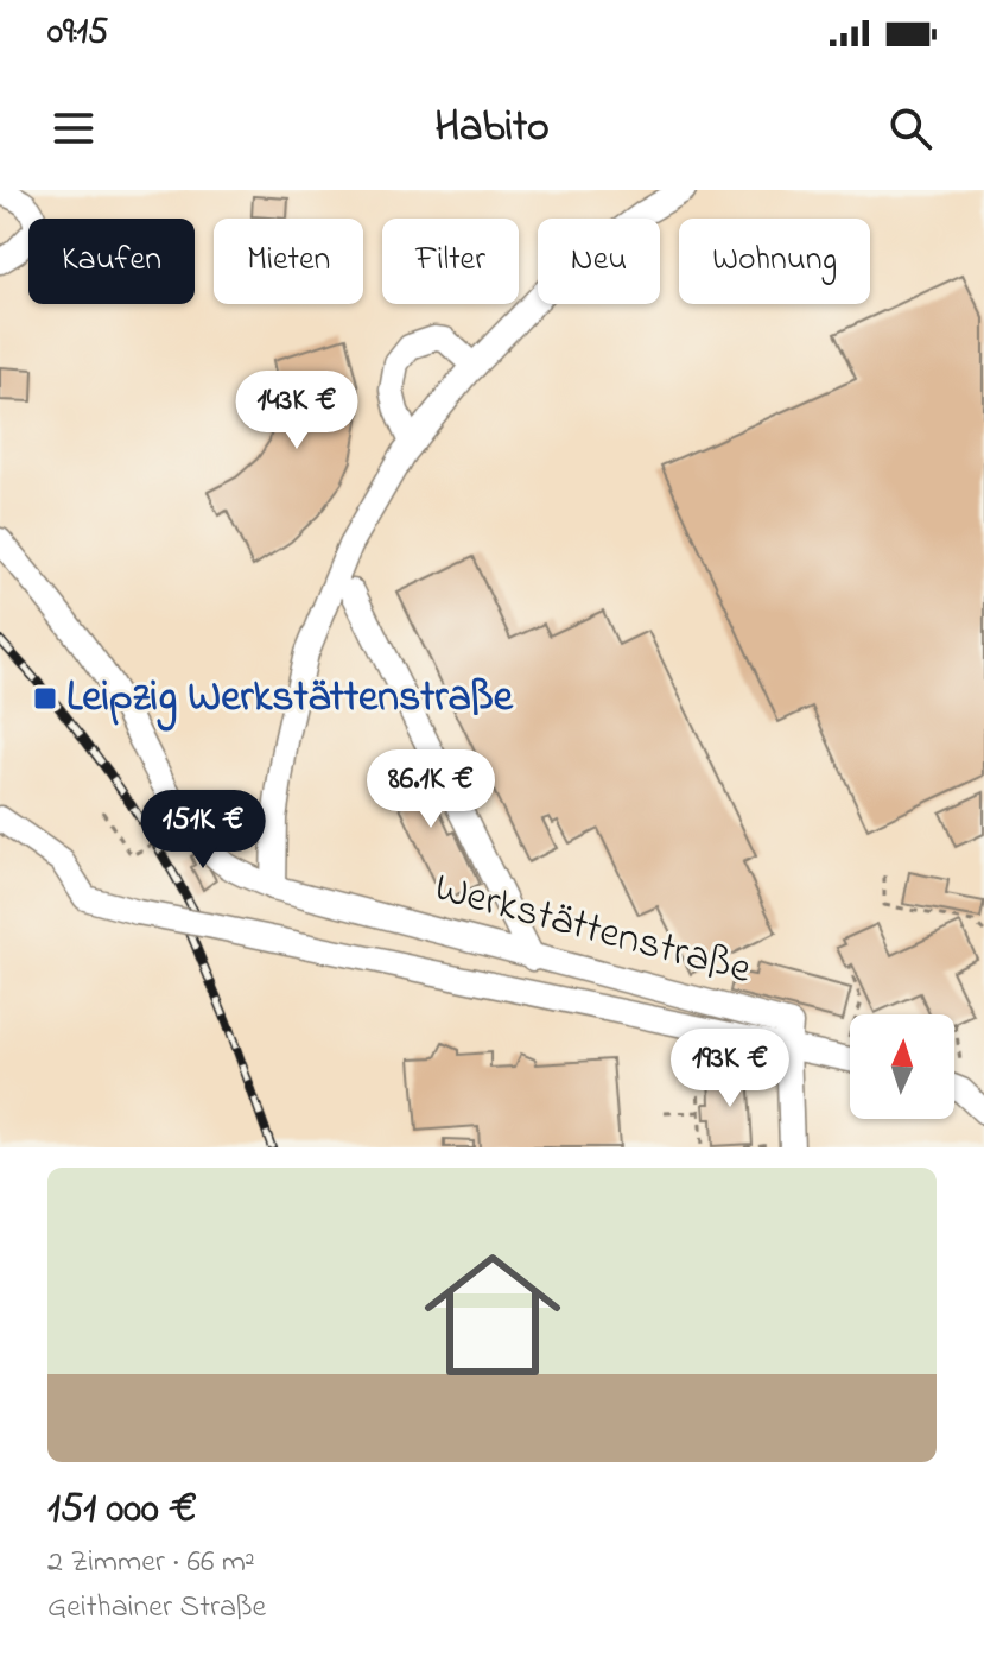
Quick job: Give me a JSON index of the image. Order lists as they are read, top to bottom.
{
  "streets": {
    "street": ["Werkstättenstraße"]
  },
  "places": {
    "transit": ["Leipzig Werkstättenstraße"]
  },
  "north": "top",
  "page": {
    "status": "09:15",
    "header": "Habito",
    "chip": [
      "Kaufen",
      "Mieten",
      "Filter",
      "Neu",
      "Wohnung"
    ],
    "price": [
      "143K €",
      "86.1K €",
      "151K €",
      "193K €"
    ],
    "list": [
      {
        "name": "151 000 €",
        "note": "2 Zimmer · 66 m² · Geithainer Straße"
      }
    ]
  }
}
